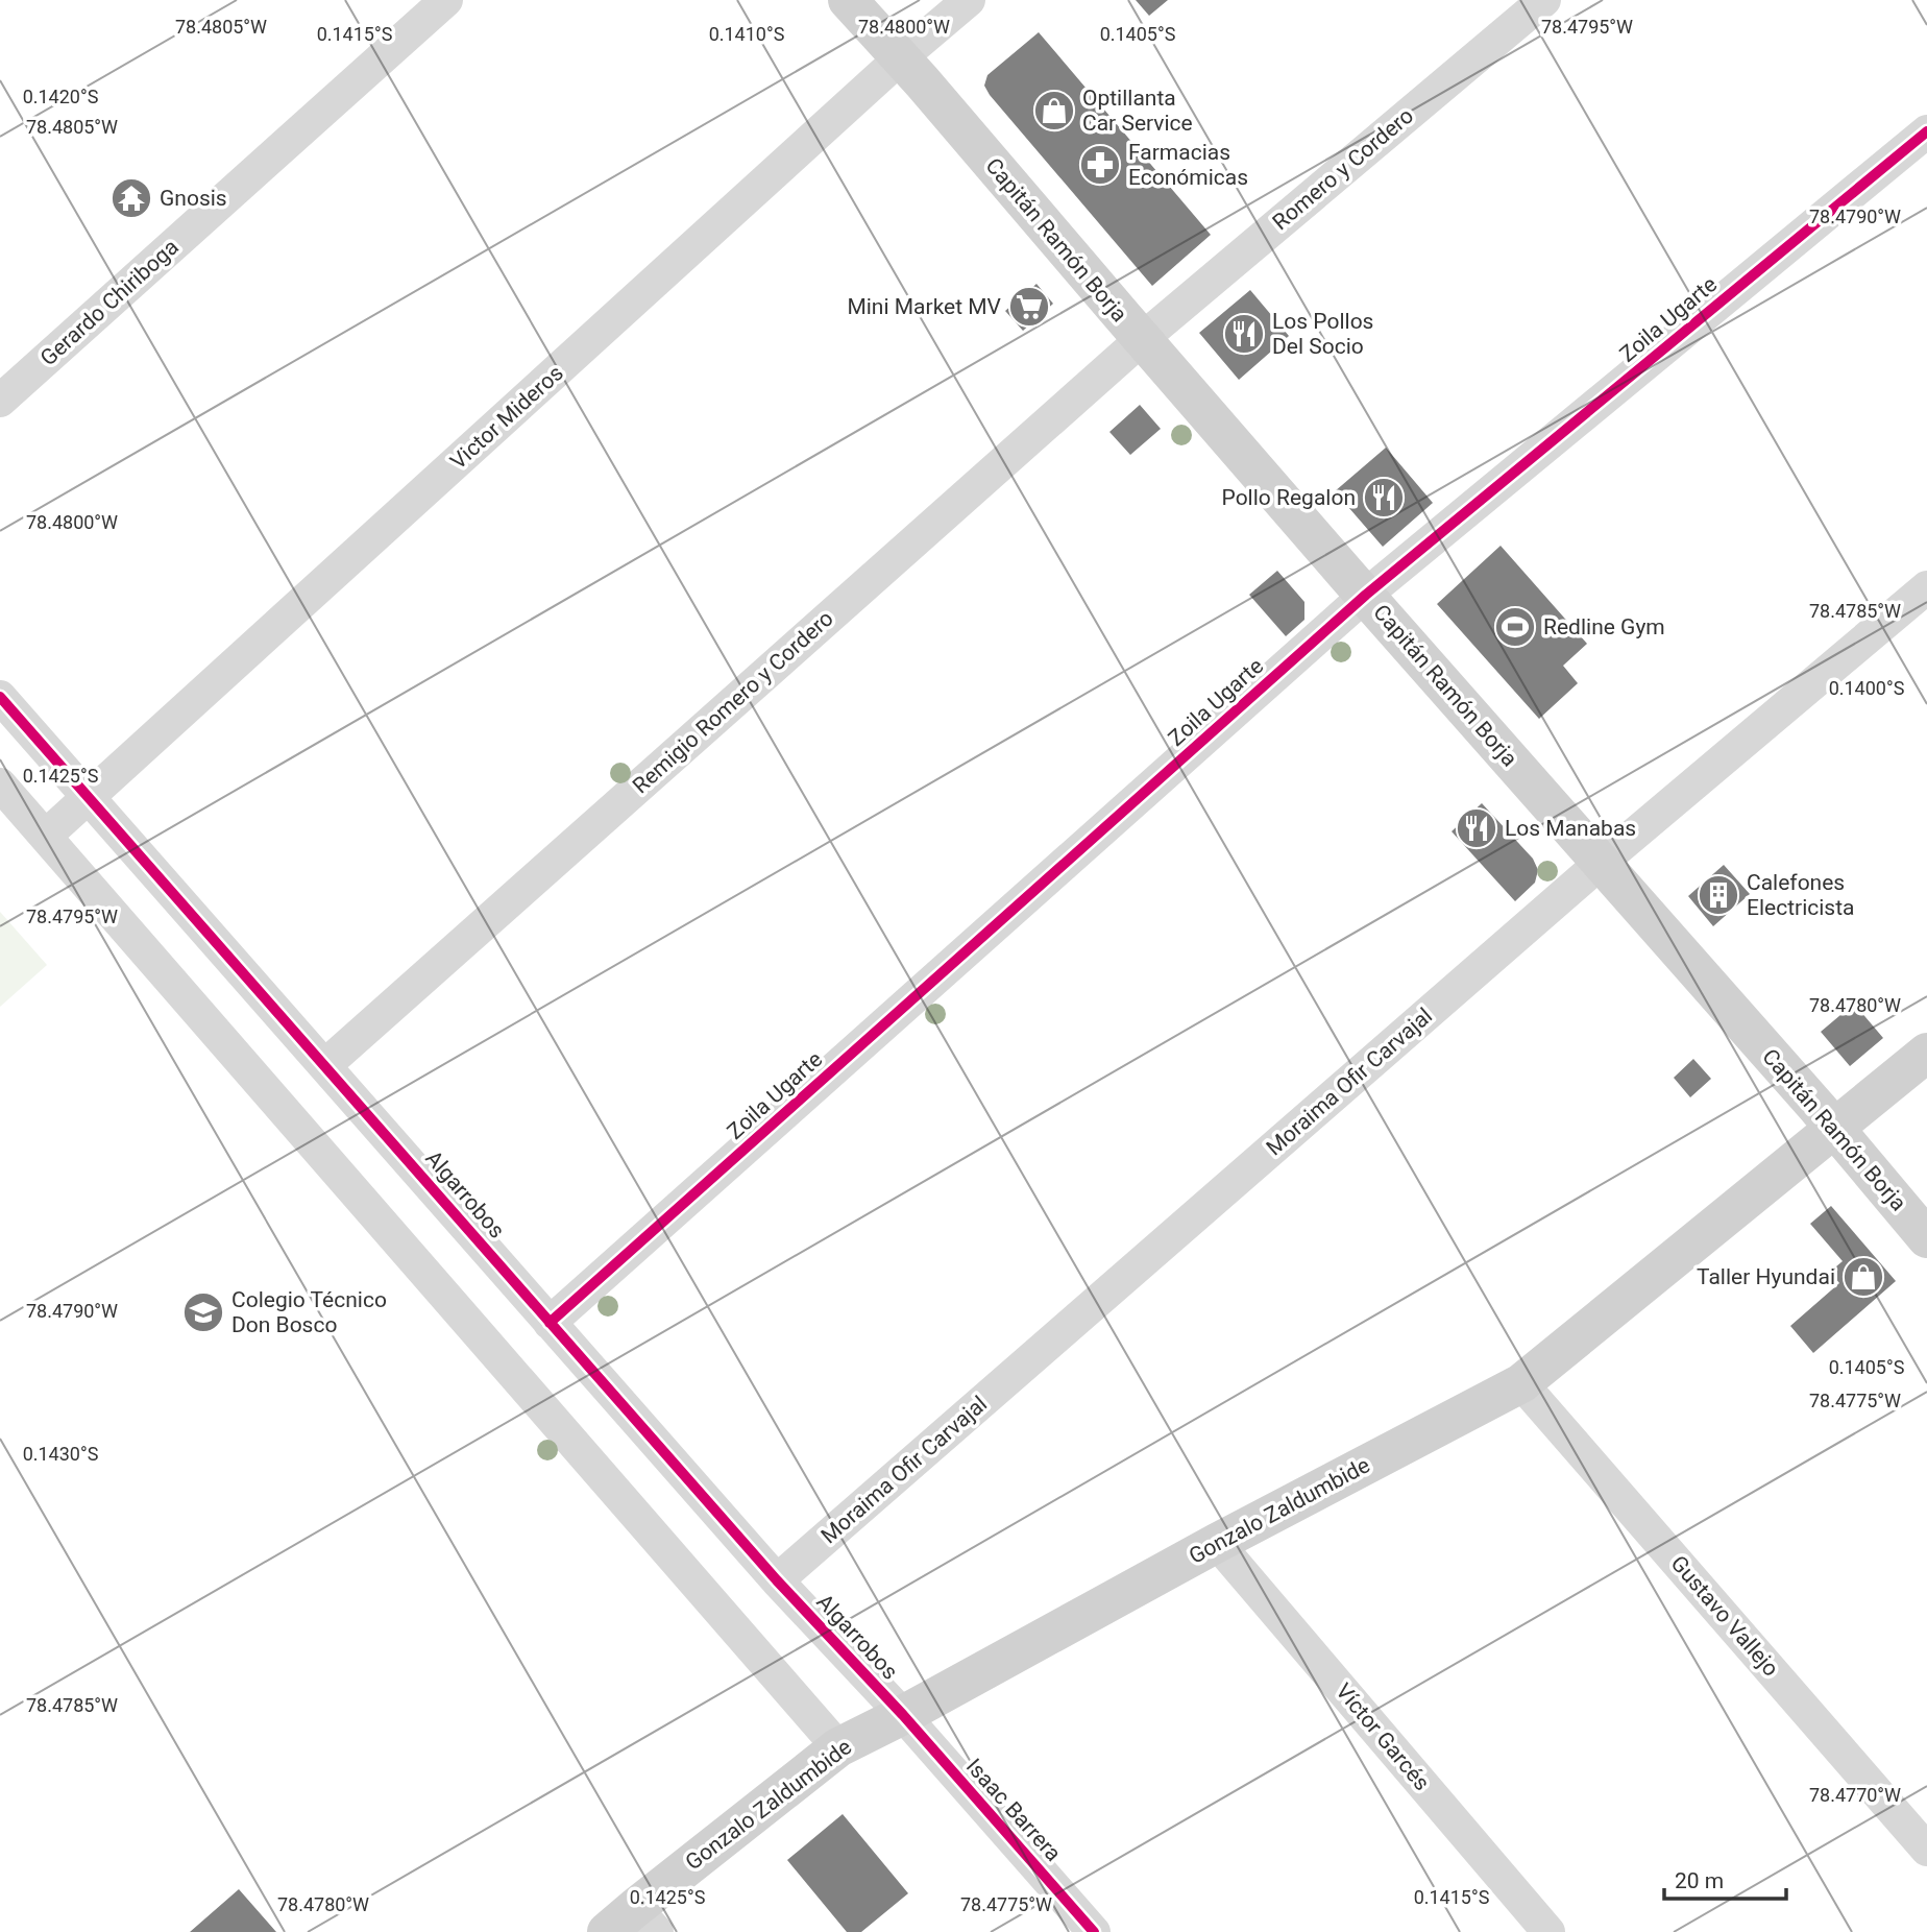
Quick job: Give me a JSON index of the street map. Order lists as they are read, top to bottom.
{
  "streets": {
    "street": [
      "Romero y Cordero",
      "Capitán Ramón Borja",
      "Gerardo Chiriboga",
      "Zoila Ugarte",
      "Victor Mideros",
      "Remigio Romero y Cordero",
      "Moraima Ofir Carvajal",
      "Algarrobos",
      "Gonzalo Zaldumbide",
      "Gustavo Vallejo",
      "Víctor Garcés",
      "Isaac Barrera"
    ]
  },
  "crossings": [
    ["Romero y Cordero", "Capitán Ramón Borja"],
    ["Romero y Cordero", "Remigio Romero y Cordero"],
    ["Capitán Ramón Borja", "Zoila Ugarte"],
    ["Capitán Ramón Borja", "Victor Mideros"],
    ["Capitán Ramón Borja", "Remigio Romero y Cordero"],
    ["Capitán Ramón Borja", "Moraima Ofir Carvajal"],
    ["Capitán Ramón Borja", "Gonzalo Zaldumbide"],
    ["Zoila Ugarte", "Algarrobos"],
    ["Victor Mideros", "Algarrobos"],
    ["Remigio Romero y Cordero", "Algarrobos"],
    ["Moraima Ofir Carvajal", "Algarrobos"],
    ["Algarrobos", "Gonzalo Zaldumbide"],
    ["Algarrobos", "Isaac Barrera"],
    ["Gonzalo Zaldumbide", "Gustavo Vallejo"],
    ["Gonzalo Zaldumbide", "Víctor Garcés"],
    ["Gonzalo Zaldumbide", "Isaac Barrera"]
  ],
  "places": {
    "shop": ["Optillanta Car Service", "Taller Hyundai"],
    "pharmacy": ["Farmacias Económicas"],
    "temple": ["Gnosis"],
    "supermarket": ["Mini Market MV"],
    "restaurant": ["Los Pollos Del Socio", "Pollo Regalon", "Los Manabas"],
    "sports": ["Redline Gym"],
    "building": ["Calefones Electricista"],
    "school or university": ["Colegio Técnico Don Bosco"]
  },
  "scale_bar": "20 m",
  "coordinates": [
    "78.4805°W",
    "78.4800°W",
    "78.4795°W",
    "0.1415°S",
    "0.1410°S",
    "0.1405°S",
    "0.1420°S",
    "78.4790°W",
    "78.4785°W",
    "0.1400°S",
    "0.1425°S",
    "78.4780°W",
    "78.4775°W",
    "0.1430°S",
    "78.4770°W"
  ]
}
